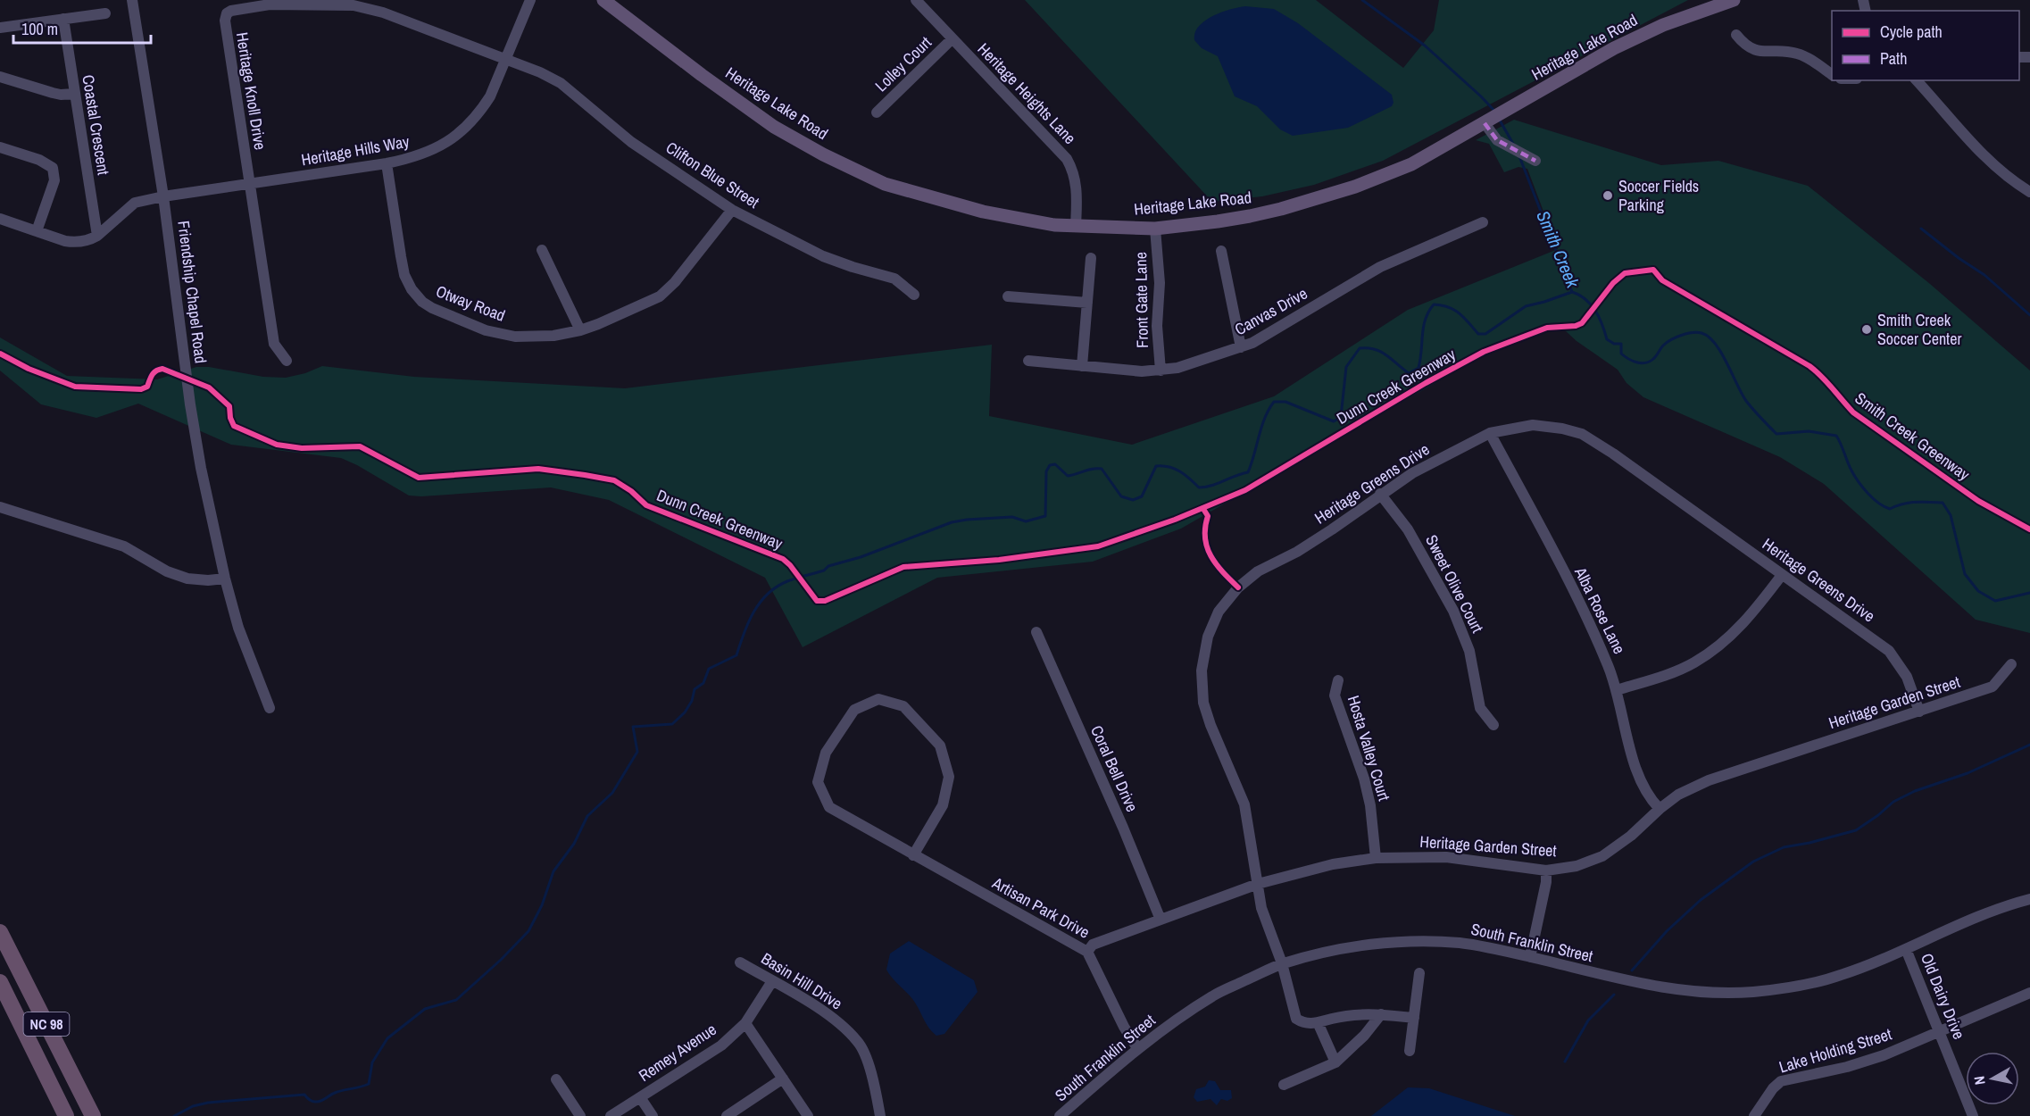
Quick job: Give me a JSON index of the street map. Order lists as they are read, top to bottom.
{
  "streets": {
    "highway": ["NC 98"],
    "main road": ["Heritage Lake Road"],
    "street": [
      "Lolley Court",
      "Heritage Knoll Drive",
      "Heritage Heights Lane",
      "Coastal Crescent",
      "Heritage Hills Way",
      "Clifton Blue Street",
      "Friendship Chapel Road",
      "Front Gate Lane",
      "Otway Road",
      "Canvas Drive",
      "Heritage Greens Drive",
      "Sweet Olive Court",
      "Alba Rose Lane",
      "Heritage Garden Street",
      "Hosta Valley Court",
      "Coral Bell Drive",
      "Artisan Park Drive",
      "South Franklin Street",
      "Basin Hill Drive",
      "Old Dairy Drive",
      "Lake Holding Street",
      "Remey Avenue"
    ],
    "cycle path": ["Dunn Creek Greenway"]
  },
  "crossings": [
    ["Heritage Lake Road", "Heritage Heights Lane"],
    ["Heritage Lake Road", "Front Gate Lane"],
    ["Lolley Court", "Heritage Heights Lane"],
    ["Heritage Knoll Drive", "Heritage Hills Way"],
    ["Heritage Knoll Drive", "Clifton Blue Street"],
    ["Coastal Crescent", "Heritage Hills Way"],
    ["Heritage Hills Way", "Clifton Blue Street"],
    ["Heritage Hills Way", "Friendship Chapel Road"],
    ["Heritage Hills Way", "Otway Road"],
    ["Clifton Blue Street", "Otway Road"],
    ["Front Gate Lane", "Canvas Drive"],
    ["Heritage Greens Drive", "Sweet Olive Court"],
    ["Heritage Greens Drive", "Alba Rose Lane"],
    ["Heritage Greens Drive", "Heritage Garden Street"],
    ["Heritage Greens Drive", "South Franklin Street"],
    ["Alba Rose Lane", "Heritage Garden Street"],
    ["Heritage Garden Street", "Hosta Valley Court"],
    ["Heritage Garden Street", "Coral Bell Drive"],
    ["Heritage Garden Street", "Artisan Park Drive"],
    ["Artisan Park Drive", "South Franklin Street"],
    ["South Franklin Street", "Old Dairy Drive"],
    ["Basin Hill Drive", "Remey Avenue"],
    ["Old Dairy Drive", "Lake Holding Street"]
  ],
  "water": ["Smith Creek"],
  "places": ["Soccer Fields Parking", "Smith Creek Soccer Center"],
  "legend": ["Cycle path", "Path"],
  "scale_bar": "100 m",
  "north": "left"
}
